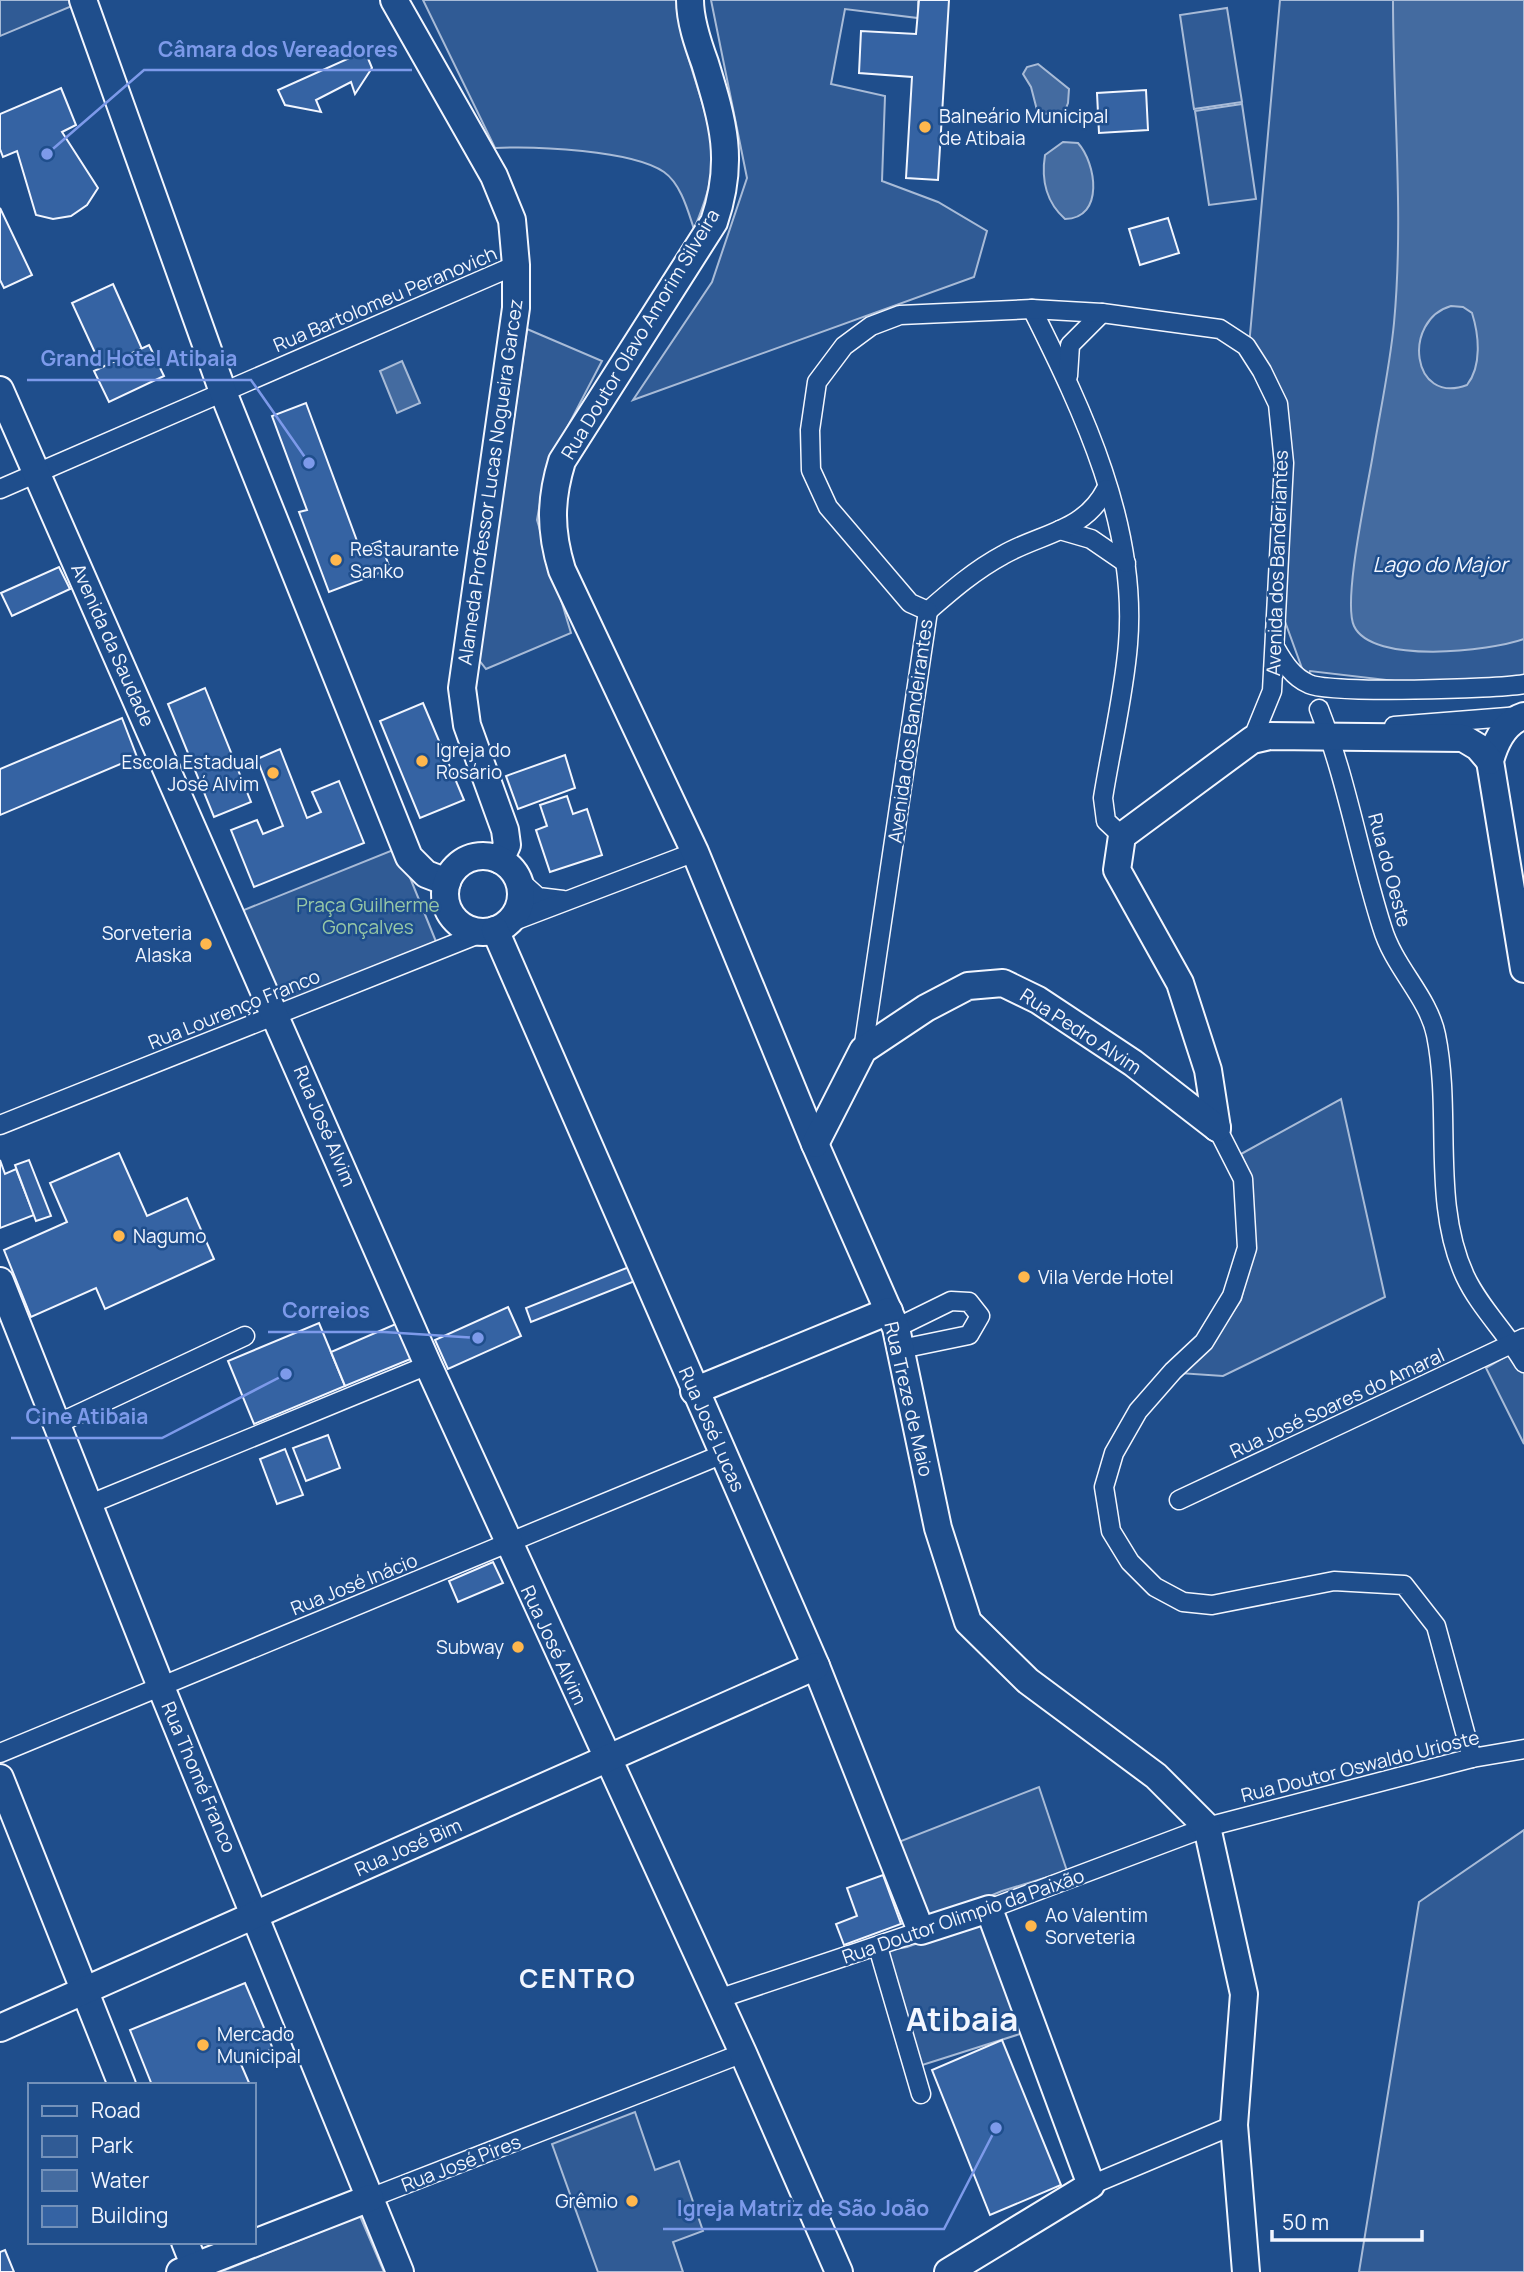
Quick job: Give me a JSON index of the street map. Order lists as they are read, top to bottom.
{
  "streets": {
    "street": [
      "Rua Bartolomeu Peranovich",
      "Rua Doutor Olavo Amorim Silveira",
      "Alameda Professor Lucas Nogueira Garcez",
      "Avenida dos Banderiantes",
      "Avenida da Saudade",
      "Avenida dos Bandeirantes",
      "Rua do Oeste",
      "Rua Lourenço Franco",
      "Rua Pedro Alvim",
      "Rua José Alvim",
      "Rua Treze de Maio",
      "Rua José Soares do Amaral",
      "Rua José Lucas",
      "Rua José Inácio",
      "Rua Doutor Oswaldo Urioste",
      "Rua Thomé Franco",
      "Rua José Bim",
      "Rua Doutor Olimpio da Paixão",
      "Rua José Pires"
    ]
  },
  "crossings": [
    ["Rua Bartolomeu Peranovich", "Alameda Professor Lucas Nogueira Garcez"],
    ["Rua Bartolomeu Peranovich", "Avenida da Saudade"],
    ["Rua Doutor Olavo Amorim Silveira", "Rua Lourenço Franco"],
    ["Rua Doutor Olavo Amorim Silveira", "Rua Treze de Maio"],
    ["Alameda Professor Lucas Nogueira Garcez", "Rua Lourenço Franco"],
    ["Alameda Professor Lucas Nogueira Garcez", "Rua José Lucas"],
    ["Avenida dos Banderiantes", "Avenida dos Bandeirantes"],
    ["Avenida da Saudade", "Rua Lourenço Franco"],
    ["Avenida da Saudade", "Rua José Alvim"],
    ["Avenida dos Bandeirantes", "Rua Pedro Alvim"],
    ["Avenida dos Bandeirantes", "Rua Treze de Maio"],
    ["Rua do Oeste", "Rua José Soares do Amaral"],
    ["Rua Lourenço Franco", "Rua José Alvim"],
    ["Rua Lourenço Franco", "Rua Treze de Maio"],
    ["Rua Lourenço Franco", "Rua José Lucas"],
    ["Rua José Alvim", "Rua José Inácio"],
    ["Rua José Alvim", "Rua José Bim"],
    ["Rua José Alvim", "Rua Doutor Olimpio da Paixão"],
    ["Rua José Alvim", "Rua José Pires"],
    ["Rua Treze de Maio", "Rua Doutor Oswaldo Urioste"],
    ["Rua Treze de Maio", "Rua Doutor Olimpio da Paixão"],
    ["Rua José Lucas", "Rua José Inácio"],
    ["Rua José Lucas", "Rua José Bim"],
    ["Rua José Lucas", "Rua Doutor Olimpio da Paixão"],
    ["Rua José Inácio", "Rua Thomé Franco"],
    ["Rua Doutor Oswaldo Urioste", "Rua Doutor Olimpio da Paixão"],
    ["Rua Thomé Franco", "Rua José Bim"],
    ["Rua Thomé Franco", "Rua José Pires"]
  ],
  "districts": ["CENTRO", "Atibaia"],
  "water": ["Lago do Major"],
  "parks": ["Praça Guilherme Gonçalves"],
  "places": [
    "Balneário Municipal de Atibaia",
    "Câmara dos Vereadores",
    "Grand Hotel Atibaia",
    "Restaurante Sanko",
    "Igreja do Rosário",
    "Escola Estadual José Alvim",
    "Sorveteria Alaska",
    "Nagumo",
    "Vila Verde Hotel",
    "Correios",
    "Cine Atibaia",
    "Subway",
    "Ao Valentim Sorveteria",
    "Mercado Municipal",
    "Igreja Matriz de São João",
    "Grêmio"
  ],
  "legend": [
    "Road",
    "Park",
    "Water",
    "Building"
  ],
  "scale_bar": "50 m"
}
